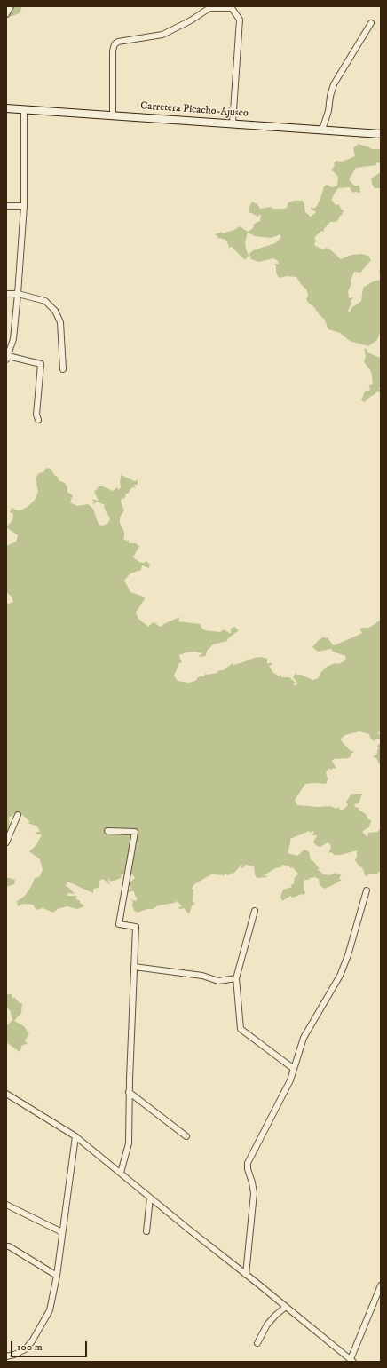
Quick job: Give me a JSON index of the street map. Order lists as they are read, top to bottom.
{
  "streets": {
    "main road": ["Carretera Picacho-Ajusco"]
  },
  "scale_bar": "100 m"
}
